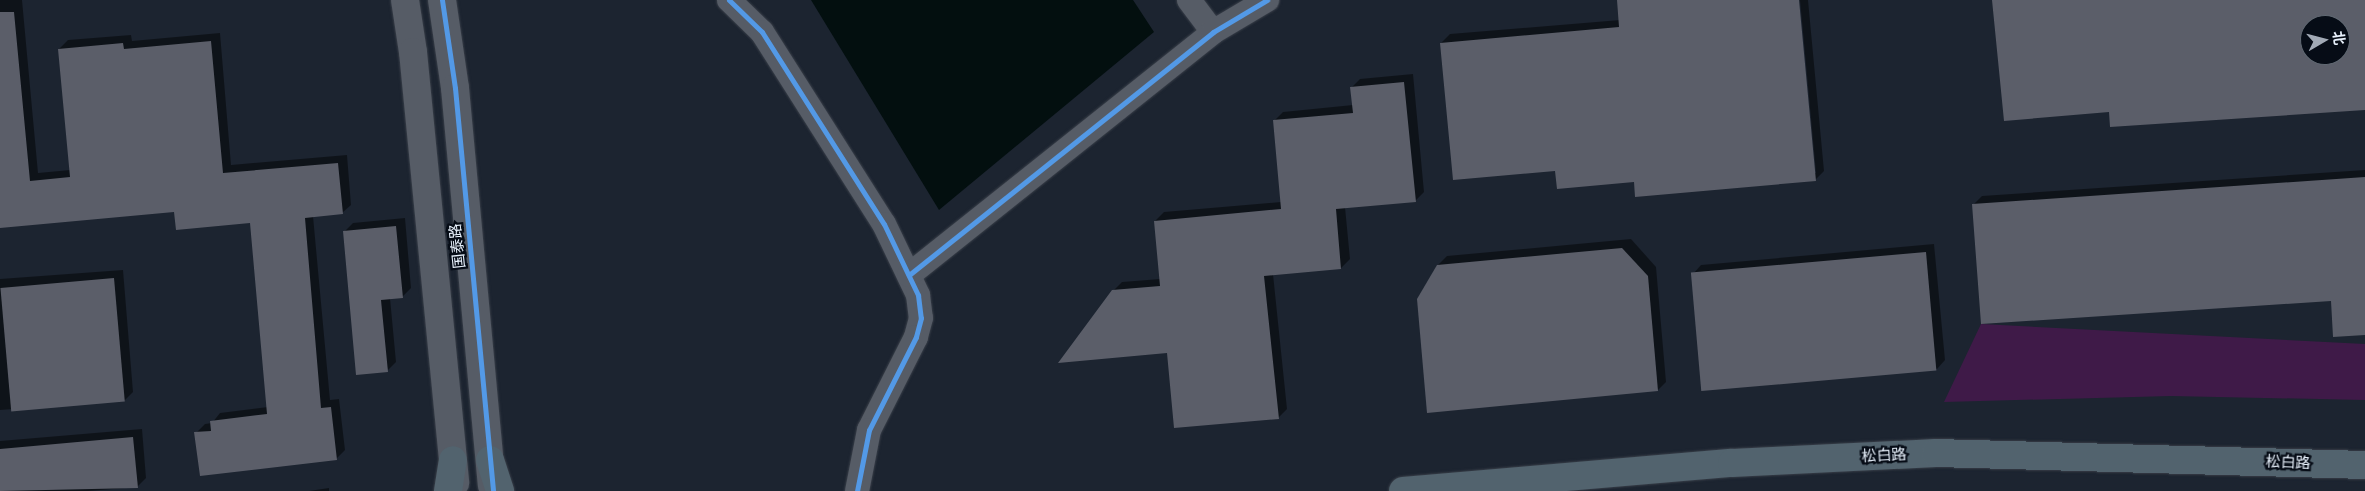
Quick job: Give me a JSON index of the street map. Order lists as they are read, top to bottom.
{
  "streets": {
    "main road": ["松白路"],
    "street": ["国泰路"]
  },
  "north": "right"
}
